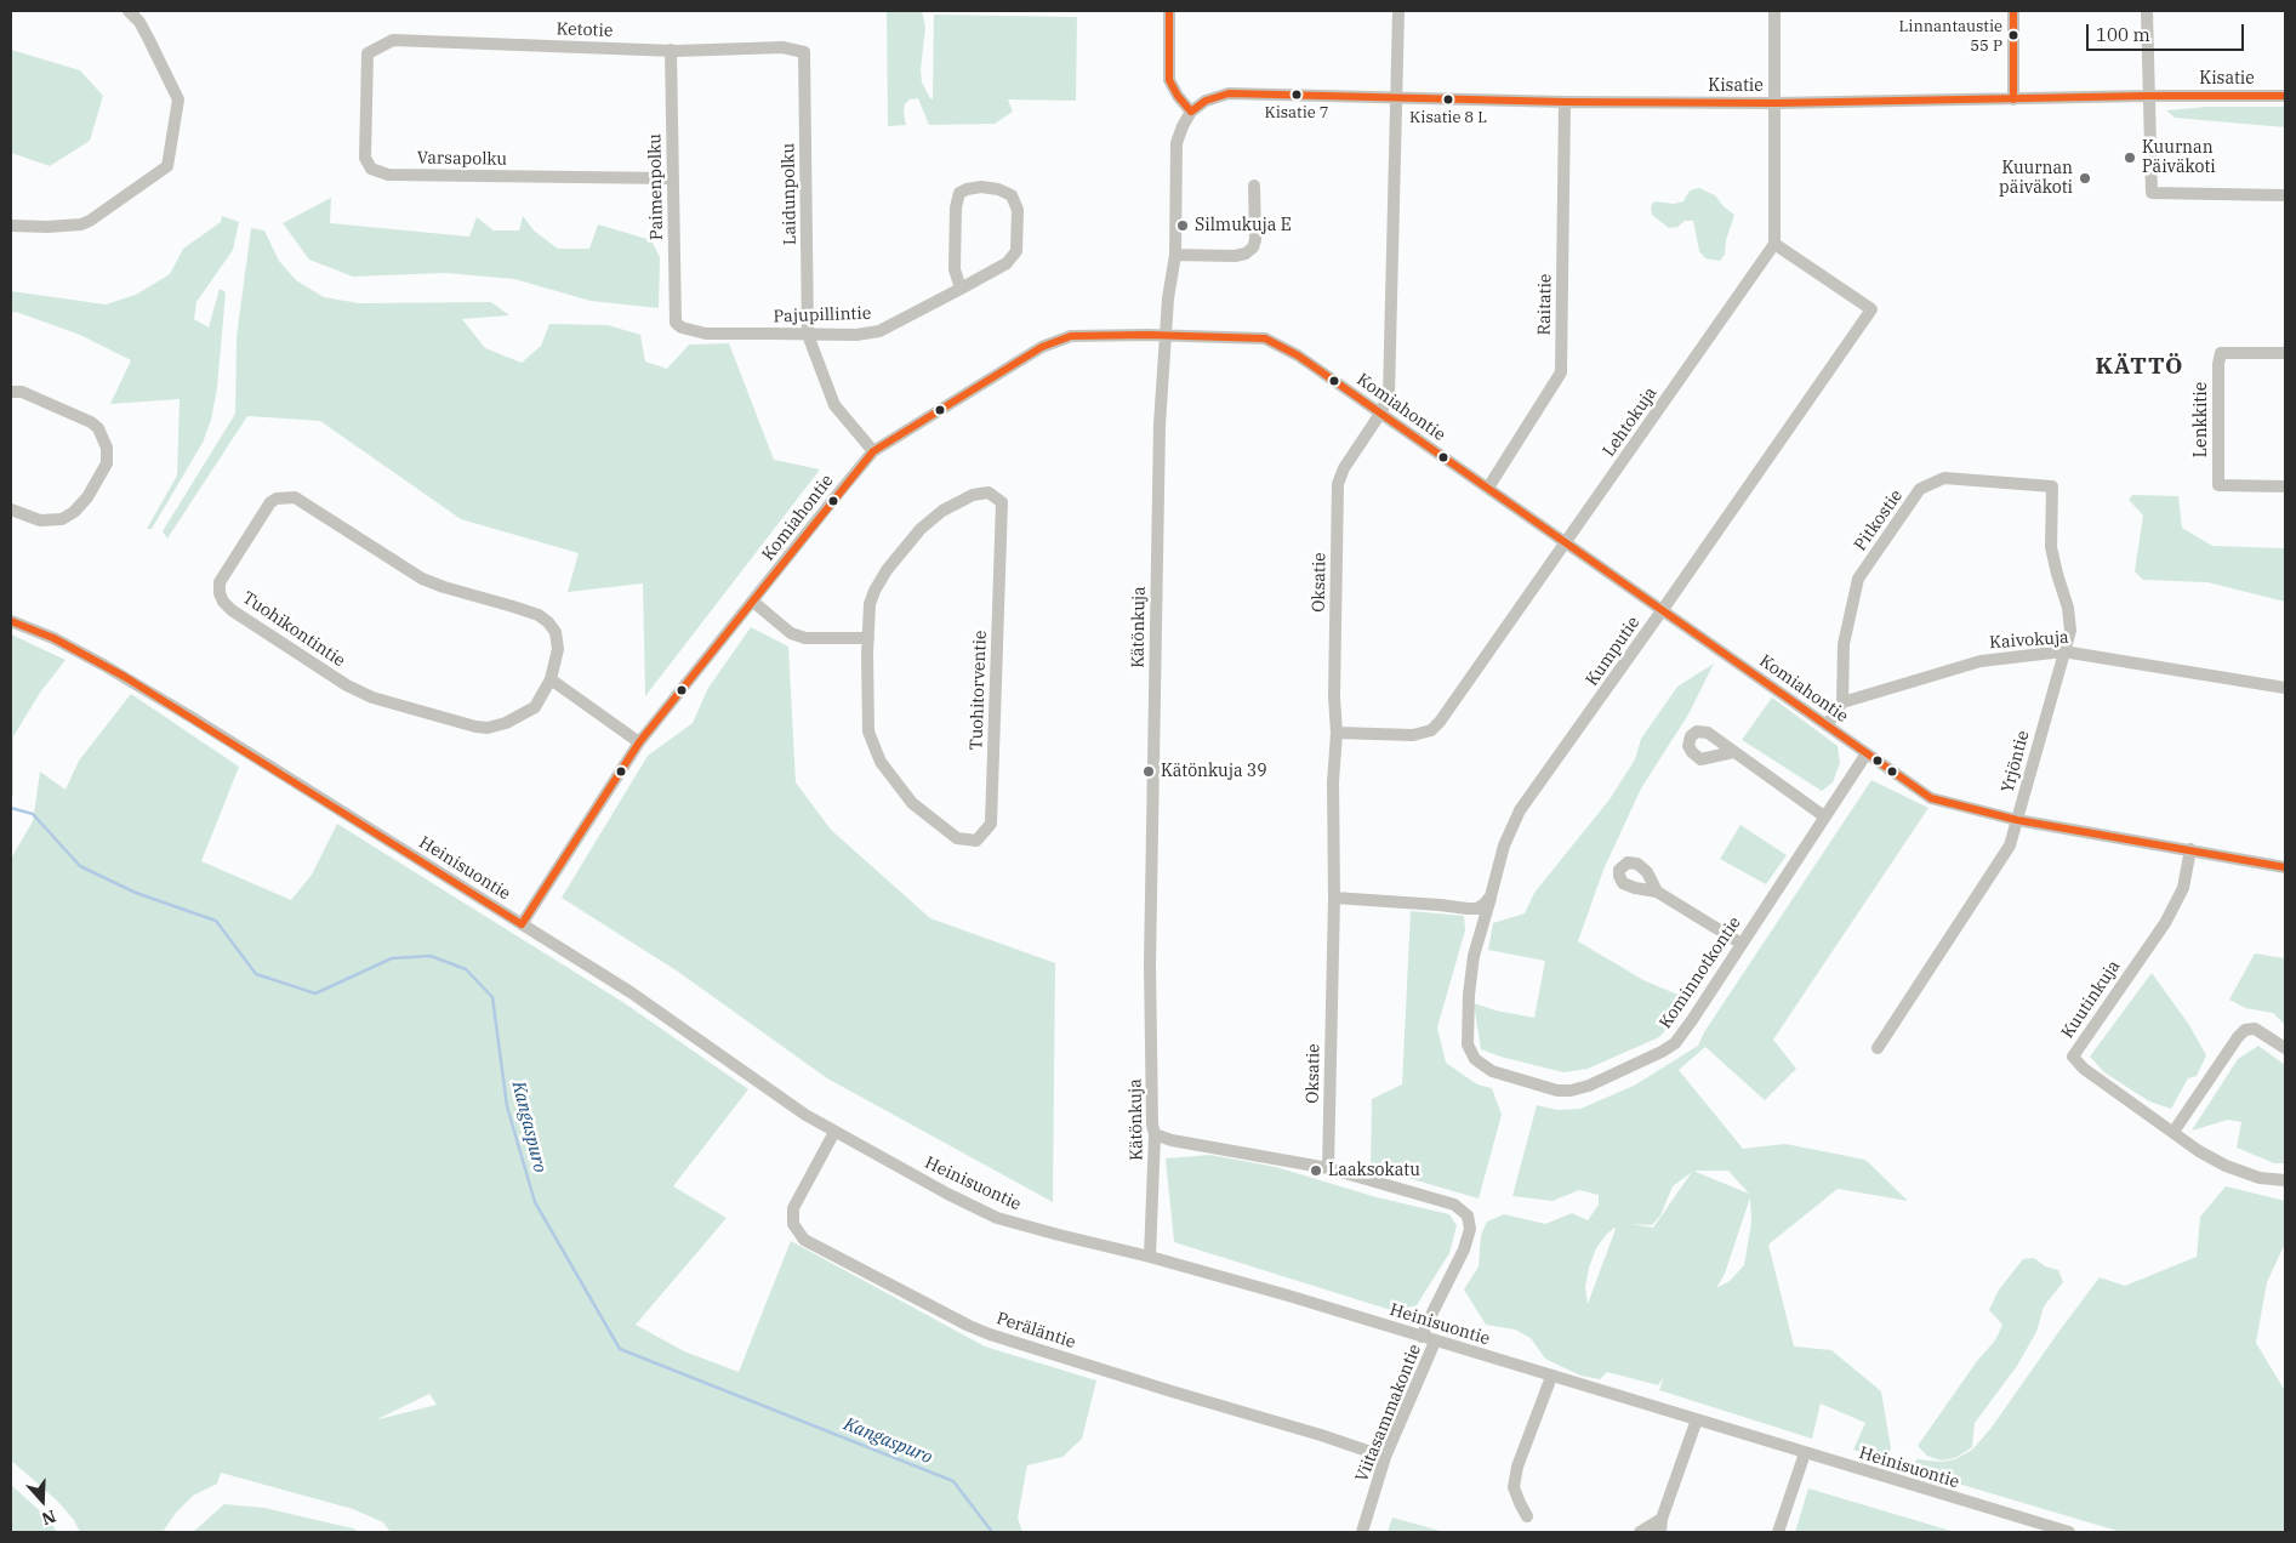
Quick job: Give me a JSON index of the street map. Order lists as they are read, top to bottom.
{
  "streets": {
    "street": [
      "Ketotie",
      "Kisatie",
      "Varsapolku",
      "Paimenpolku",
      "Laidunpolku",
      "Raitatie",
      "Pajupillintie",
      "Komiahontie",
      "Lenkkitie",
      "Lehtokuja",
      "Pitkostie",
      "Oksatie",
      "Kätönkuja",
      "Tuohikontintie",
      "Kaivokuja",
      "Kumputie",
      "Tuohitorventie",
      "Yrjöntie",
      "Heinisuontie",
      "Kominnotkontie",
      "Kuutinkuja",
      "Peräläntie",
      "Viitasammakontie"
    ]
  },
  "crossings": [
    ["Ketotie", "Varsapolku"],
    ["Ketotie", "Paimenpolku"],
    ["Ketotie", "Laidunpolku"],
    ["Kisatie", "Raitatie"],
    ["Kisatie", "Oksatie"],
    ["Kisatie", "Kätönkuja"],
    ["Varsapolku", "Paimenpolku"],
    ["Paimenpolku", "Pajupillintie"],
    ["Laidunpolku", "Pajupillintie"],
    ["Raitatie", "Komiahontie"],
    ["Komiahontie", "Lehtokuja"],
    ["Komiahontie", "Oksatie"],
    ["Komiahontie", "Kätönkuja"],
    ["Komiahontie", "Kumputie"],
    ["Komiahontie", "Yrjöntie"],
    ["Komiahontie", "Heinisuontie"],
    ["Komiahontie", "Kominnotkontie"],
    ["Komiahontie", "Kuutinkuja"],
    ["Lehtokuja", "Oksatie"],
    ["Lehtokuja", "Kumputie"],
    ["Pitkostie", "Kaivokuja"],
    ["Pitkostie", "Yrjöntie"],
    ["Kätönkuja", "Heinisuontie"],
    ["Kaivokuja", "Yrjöntie"],
    ["Kumputie", "Kominnotkontie"],
    ["Heinisuontie", "Peräläntie"],
    ["Heinisuontie", "Viitasammakontie"],
    ["Peräläntie", "Viitasammakontie"]
  ],
  "districts": ["KÄTTÖ"],
  "water": ["Kangaspuro"],
  "places": [
    "Linnantaustie 55 P",
    "Kisatie 7",
    "Kisatie 8 L",
    "Kuurnan Päiväkoti",
    "Kuurnan päiväkoti",
    "Silmukuja E",
    "Kätönkuja 39",
    "Laaksokatu"
  ],
  "scale_bar": "100 m",
  "north": "bottom"
}
